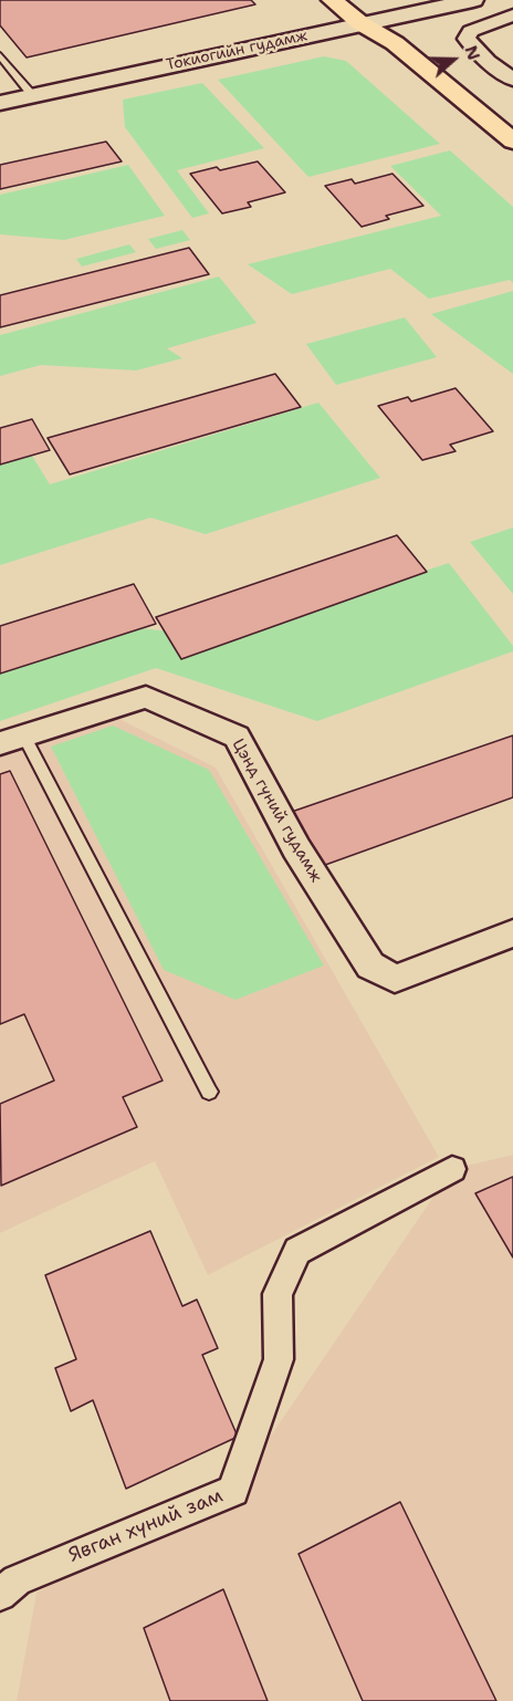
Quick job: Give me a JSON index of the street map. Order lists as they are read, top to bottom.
{
  "streets": {
    "main road": ["Токиогийн гудамж"],
    "street": ["Цэнд гүний гудамж", "Явган хүний зам"]
  },
  "north": "right"
}
